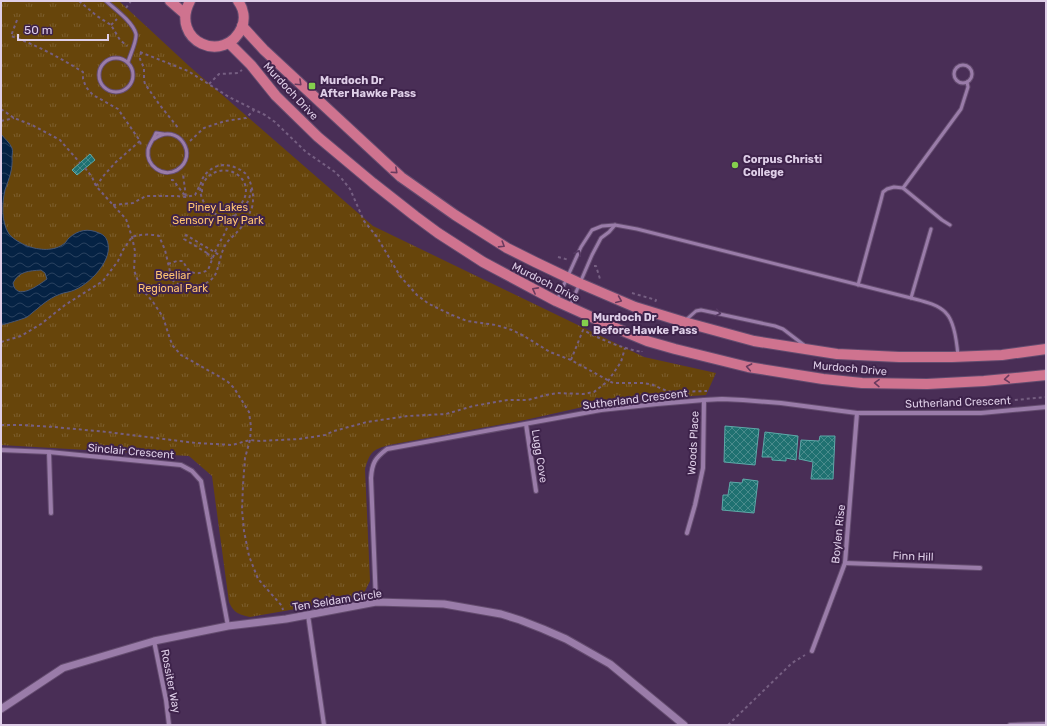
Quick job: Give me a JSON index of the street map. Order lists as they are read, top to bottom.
{
  "streets": {
    "main road": ["Murdoch Drive"],
    "street": [
      "Sutherland Crescent",
      "Woods Place",
      "Sinclair Crescent",
      "Lugg Cove",
      "Boylen Rise",
      "Finn Hill",
      "Ten Seldam Circle",
      "Rossiter Way"
    ]
  },
  "crossings": [
    ["Sutherland Crescent", "Woods Place"],
    ["Sutherland Crescent", "Lugg Cove"],
    ["Sutherland Crescent", "Boylen Rise"],
    ["Sutherland Crescent", "Ten Seldam Circle"],
    ["Sinclair Crescent", "Ten Seldam Circle"],
    ["Boylen Rise", "Finn Hill"],
    ["Ten Seldam Circle", "Rossiter Way"]
  ],
  "parks": ["Piney Lakes Sensory Play Park", "Beeliar Regional Park"],
  "places": {
    "transit": ["Murdoch Dr After Hawke Pass", "Murdoch Dr Before Hawke Pass"],
    "other": ["Corpus Christi College"]
  },
  "scale_bar": "50 m"
}
